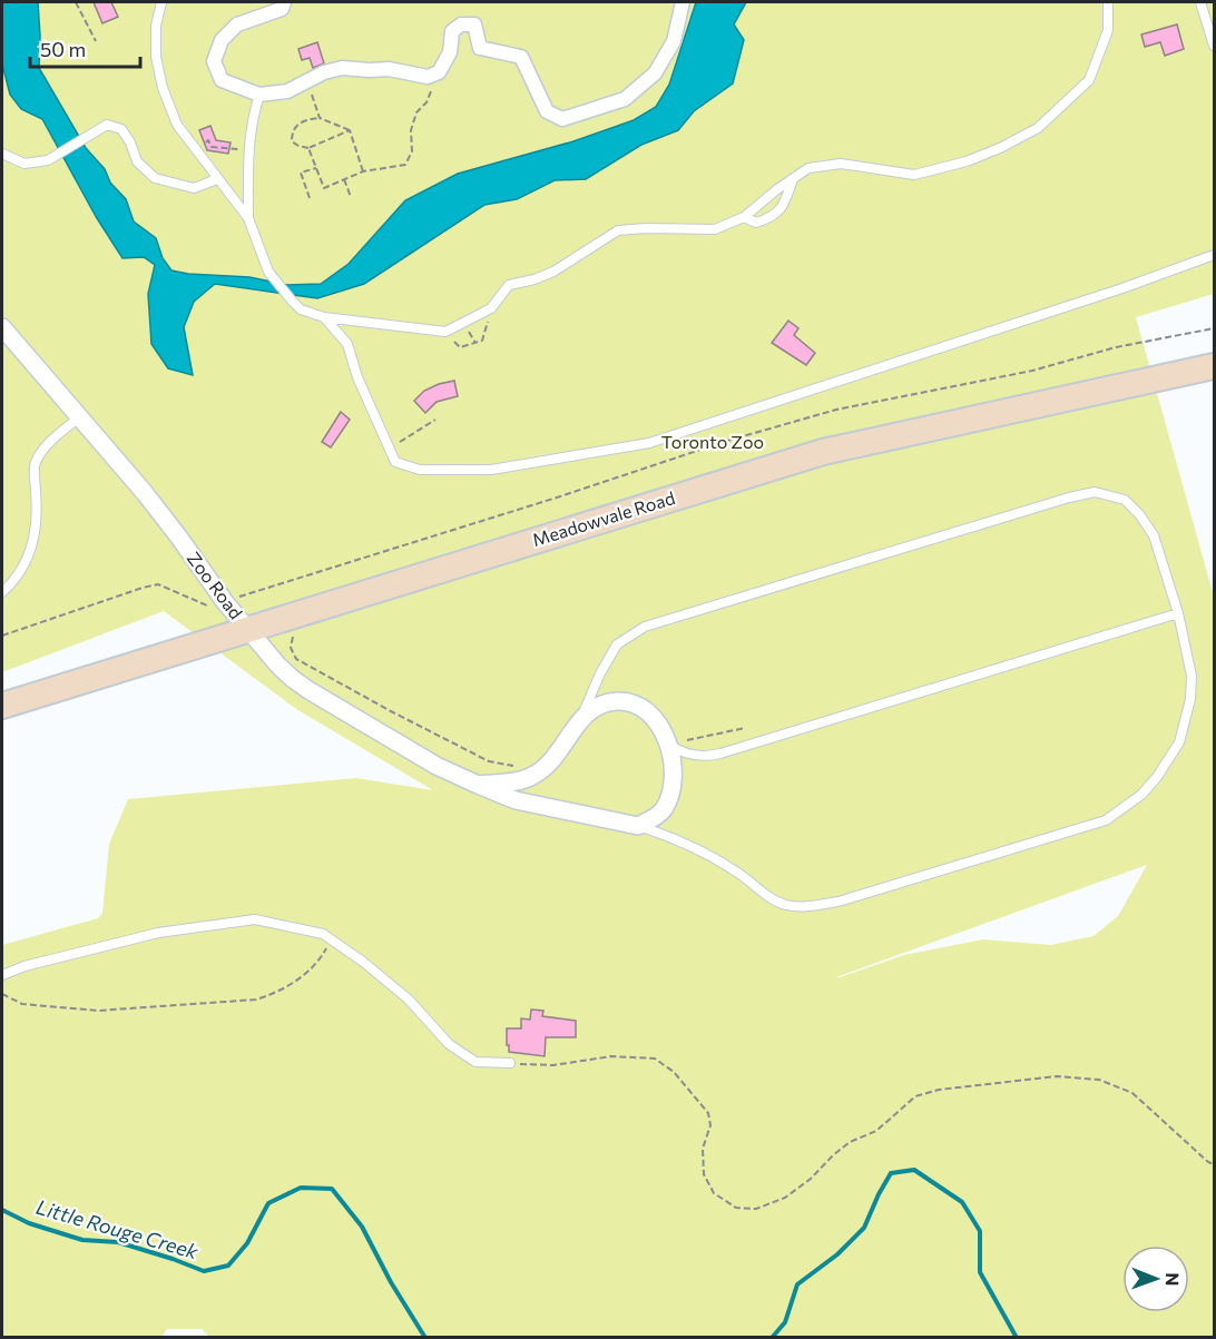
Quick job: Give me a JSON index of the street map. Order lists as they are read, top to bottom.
{
  "streets": {
    "main road": ["Meadowvale Road"],
    "street": ["Zoo Road"]
  },
  "crossings": [
    ["Meadowvale Road", "Zoo Road"]
  ],
  "water": ["Little Rouge Creek"],
  "parks": ["Toronto Zoo"],
  "scale_bar": "50 m",
  "north": "right"
}
